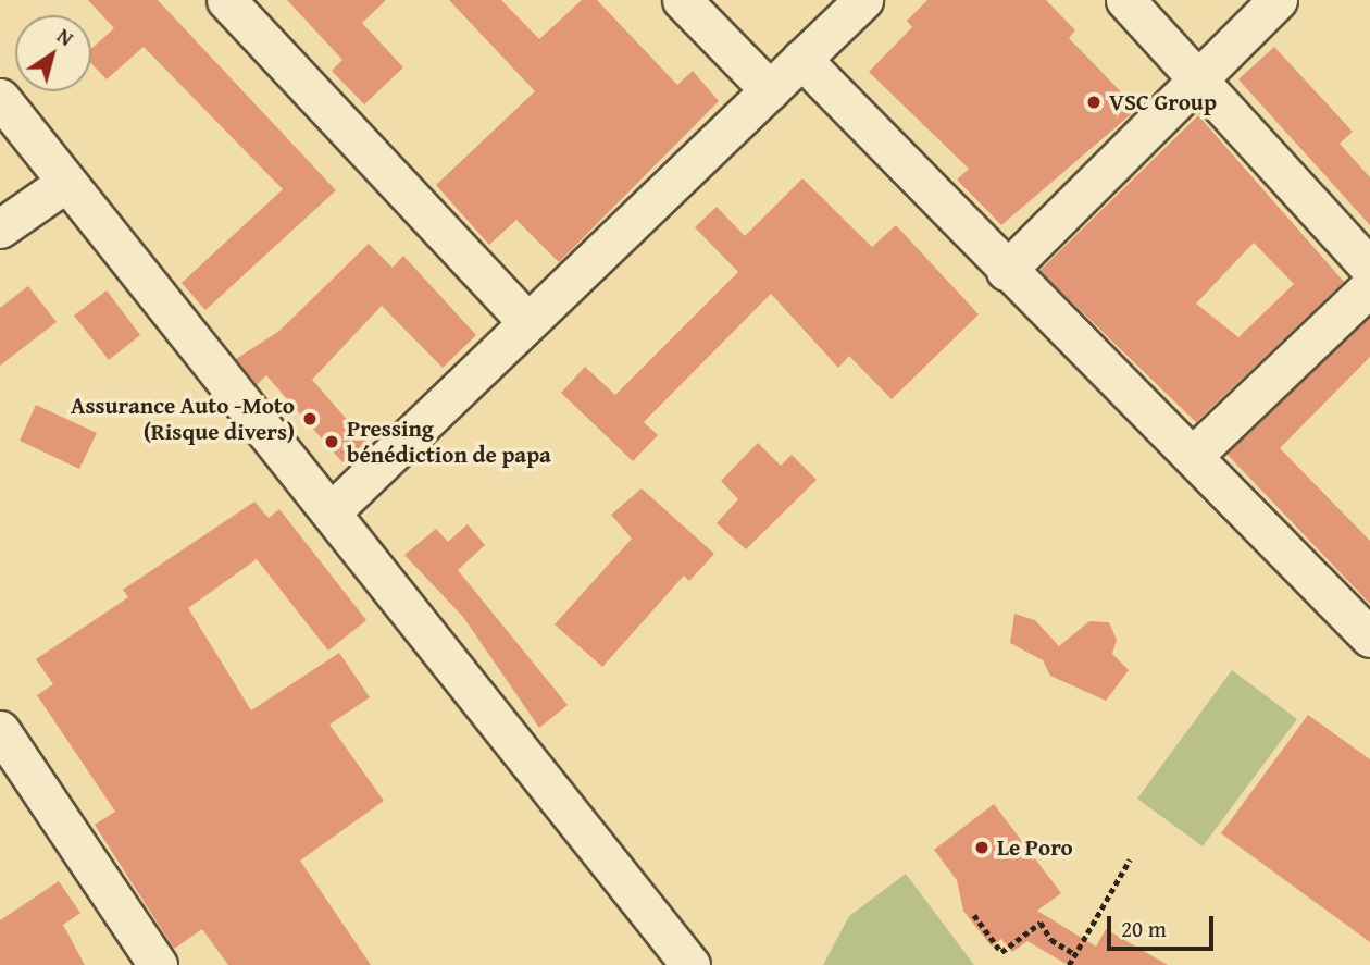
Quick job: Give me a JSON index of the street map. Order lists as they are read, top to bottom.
{
  "places": [
    "VSC Group",
    "Assurance Auto -Moto (Risque divers)",
    "Pressing bénédiction de papa",
    "Le Poro"
  ],
  "scale_bar": "20 m",
  "north": "top right"
}
